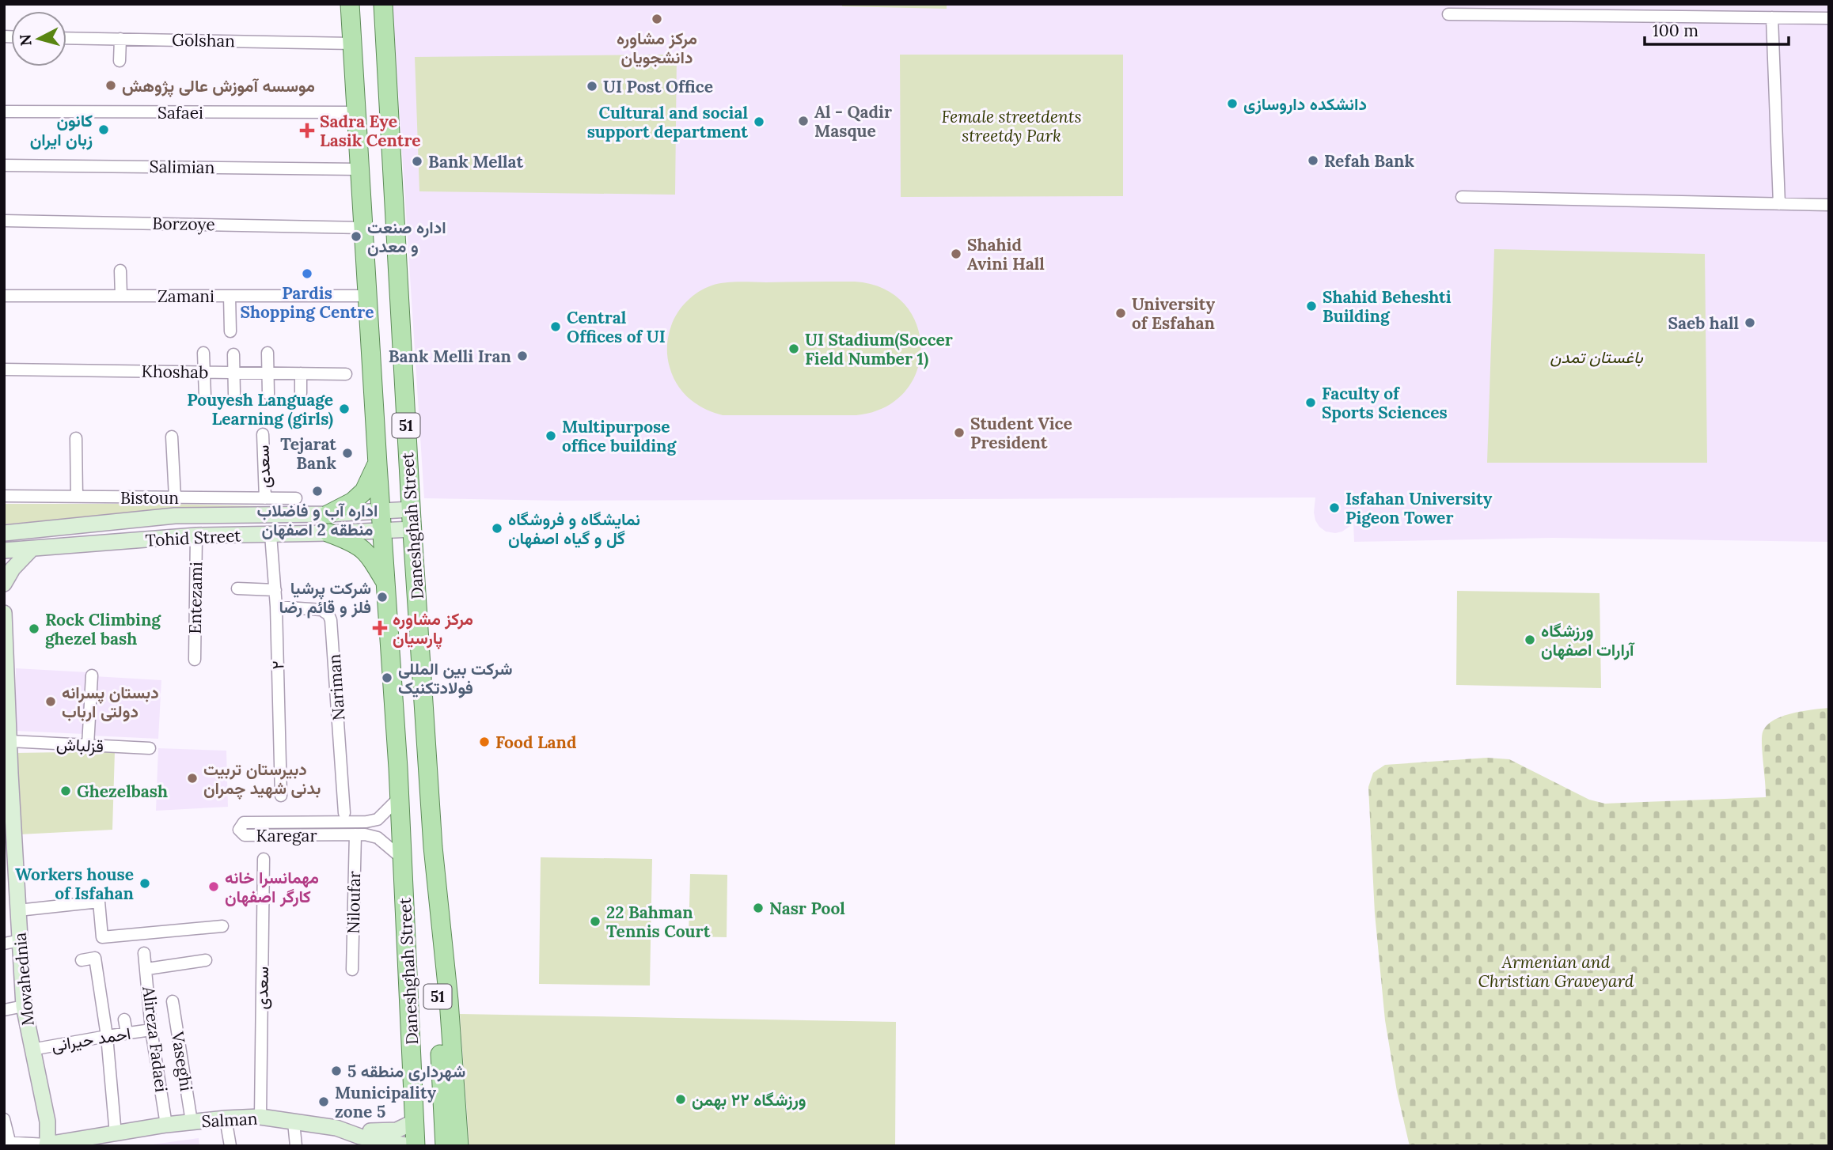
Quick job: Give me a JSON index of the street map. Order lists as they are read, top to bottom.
{
  "streets": {
    "main road": ["51", "Daneshghah Street"],
    "street": [
      "Golshan",
      "Safaei",
      "Salimian",
      "Borzoye",
      "Zamani",
      "Khoshab",
      "سعدی",
      "Bistoun",
      "Tohid Street",
      "Entezami",
      "۲",
      "Nariman",
      "قزلباش",
      "Karegar",
      "Niloufar",
      "Movahednia",
      "احمد حیرانی",
      "Alireza Fadaei",
      "Vaseghi",
      "Salman"
    ]
  },
  "crossings": [
    ["Golshan", "Daneshghah Street"],
    ["Safaei", "Daneshghah Street"],
    ["Salimian", "Daneshghah Street"],
    ["Borzoye", "Daneshghah Street"],
    ["Zamani", "Daneshghah Street"],
    ["51", "Daneshghah Street"],
    ["51", "Tohid Street"],
    ["51", "Karegar"],
    ["سعدی", "Bistoun"],
    ["سعدی", "Salman"],
    ["Daneshghah Street", "Tohid Street"],
    ["Daneshghah Street", "Karegar"],
    ["Daneshghah Street", "Salman"],
    ["Tohid Street", "Entezami"],
    ["Tohid Street", "۲"],
    ["۲", "Nariman"],
    ["قزلباش", "Movahednia"],
    ["Karegar", "Niloufar"],
    ["Movahednia", "احمد حیرانی"],
    ["Movahednia", "Salman"],
    ["احمد حیرانی", "Alireza Fadaei"],
    ["Alireza Fadaei", "Salman"],
    ["Vaseghi", "Salman"]
  ],
  "parks": ["Female streetdents streetdy Park", "باغستان تمدن", "Armenian and Christian Graveyard"],
  "places": {
    "other": [
      "مرکز مشاوره دانشجویان",
      "موسسه آموزش عالی پژوهش",
      "UI Post Office",
      "دانشکده داروسازی",
      "Al - Qadir Masque",
      "Cultural and social support department",
      "کانون زبان ایران",
      "Refah Bank",
      "Bank Mellat",
      "اداره صنعت و معدن",
      "Shahid Avini Hall",
      "Pardis Shopping Centre",
      "Shahid Beheshti Building",
      "University of Esfahan",
      "Saeb hall",
      "Central Offices of UI",
      "UI Stadium(Soccer Field Number 1)",
      "Bank Melli Iran",
      "Faculty of Sports Sciences",
      "Pouyesh Language Learning (girls)",
      "Student Vice President",
      "Multipurpose office building",
      "Tejarat Bank",
      "اداره آب و فاضلاب منطقه 2 اصفهان",
      "Isfahan University Pigeon Tower",
      "نمایشگاه و فروشگاه گل و گیاه اصفهان",
      "شرکت پرشیا فلز و قائم رضا",
      "Rock Climbing ghezel bash",
      "ورزشگاه آرارات اصفهان",
      "شرکت بین المللی فولادتکنیک",
      "دبستان پسرانه دولتی ارباب",
      "Food Land",
      "دبیرستان تربیت بدنی شهید چمران",
      "Ghezelbash",
      "Workers house of Isfahan",
      "مهمانسرا خانه کارگر اصفهان",
      "Nasr Pool",
      "22 Bahman Tennis Court",
      "شهرداری منطقه 5",
      "ورزشگاه ۲۲ بهمن",
      "Municipality zone 5"
    ],
    "health": ["Sadra Eye Lasik Centre", "مرکز مشاوره پارسیان"]
  },
  "scale_bar": "100 m",
  "north": "left"
}
